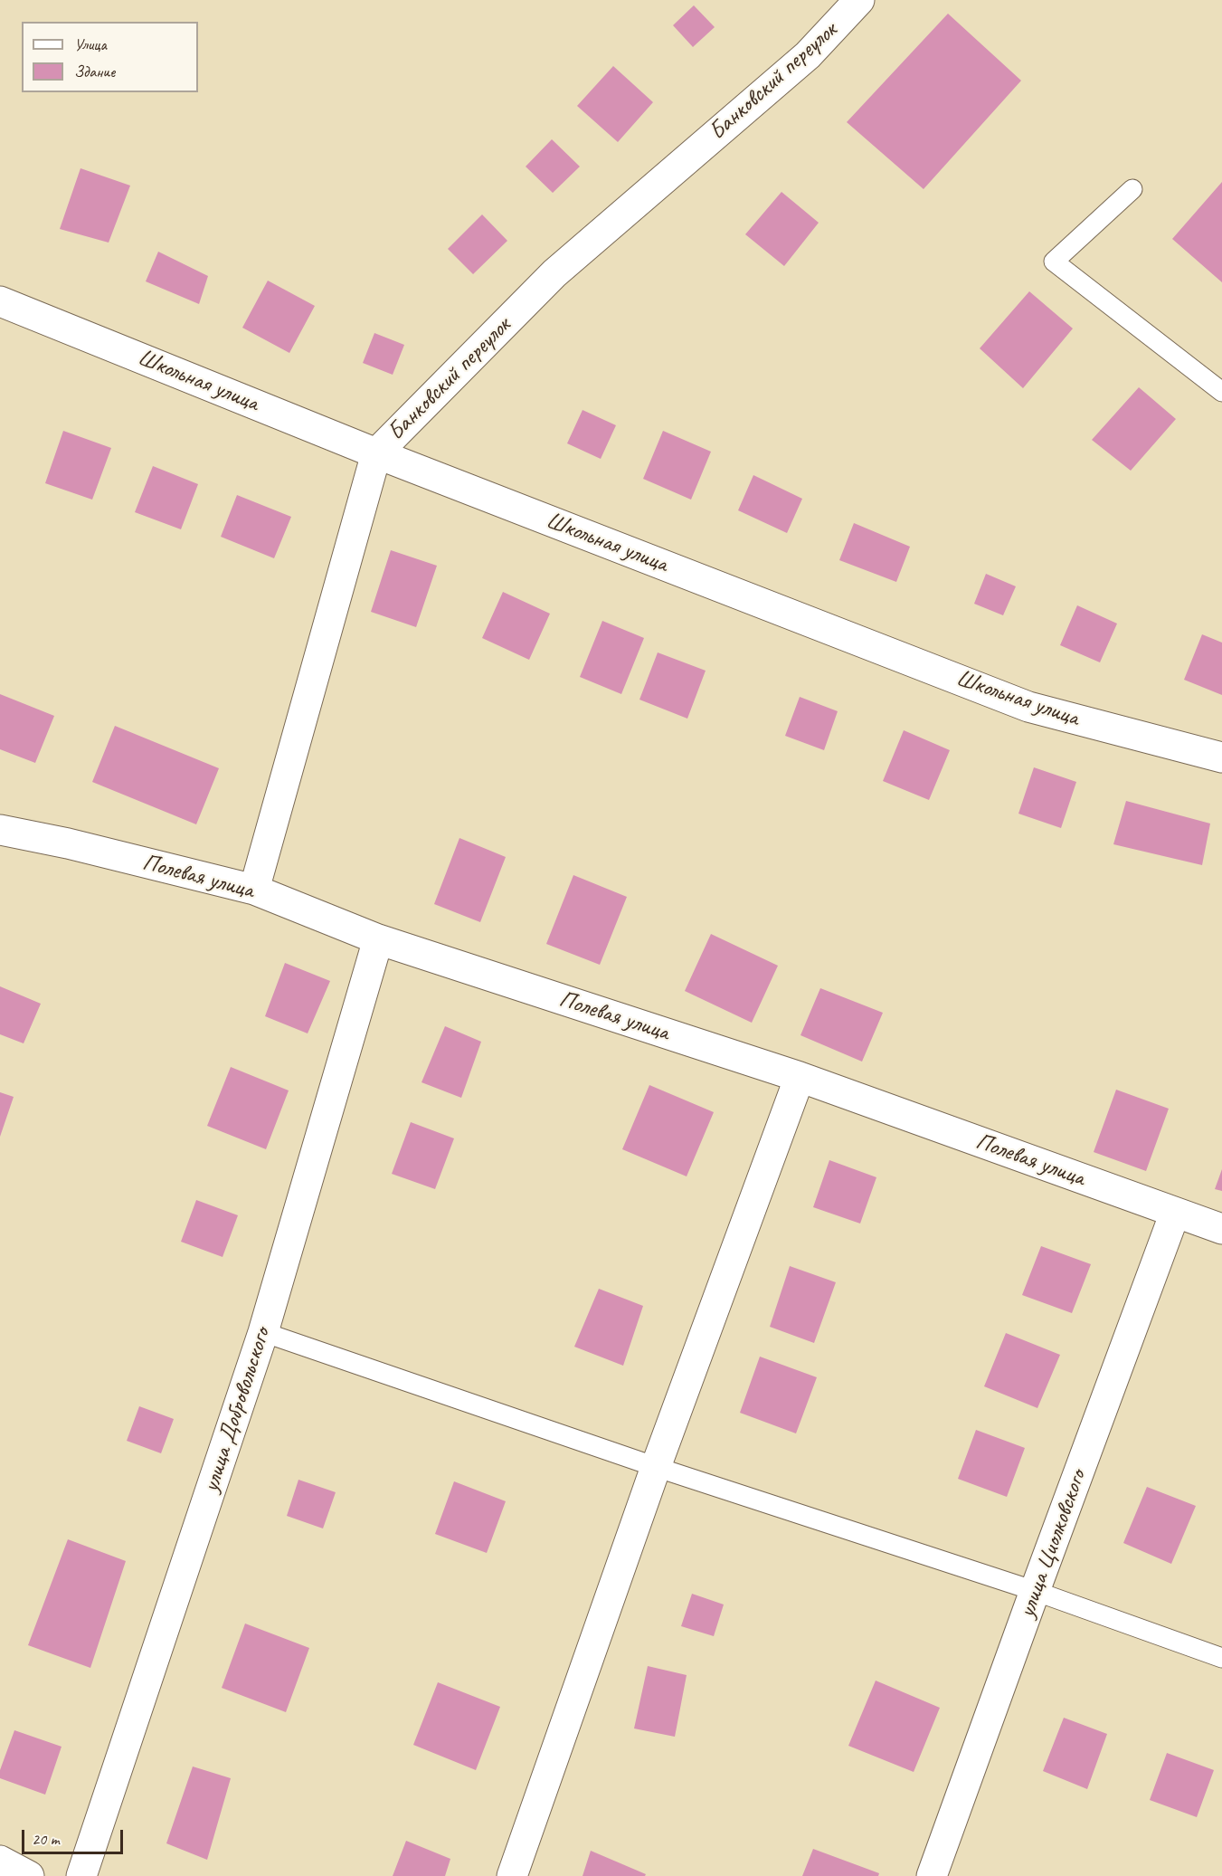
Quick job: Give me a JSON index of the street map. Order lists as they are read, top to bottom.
{
  "streets": {
    "street": [
      "Банковский переулок",
      "Школьная улица",
      "Полевая улица",
      "улица Добровольского",
      "улица Циолковского"
    ]
  },
  "crossings": [
    ["Банковский переулок", "Школьная улица"],
    ["Банковский переулок", "Полевая улица"],
    ["Полевая улица", "улица Добровольского"],
    ["Полевая улица", "улица Циолковского"]
  ],
  "legend": ["Улица", "Здание"],
  "scale_bar": "20 m"
}
